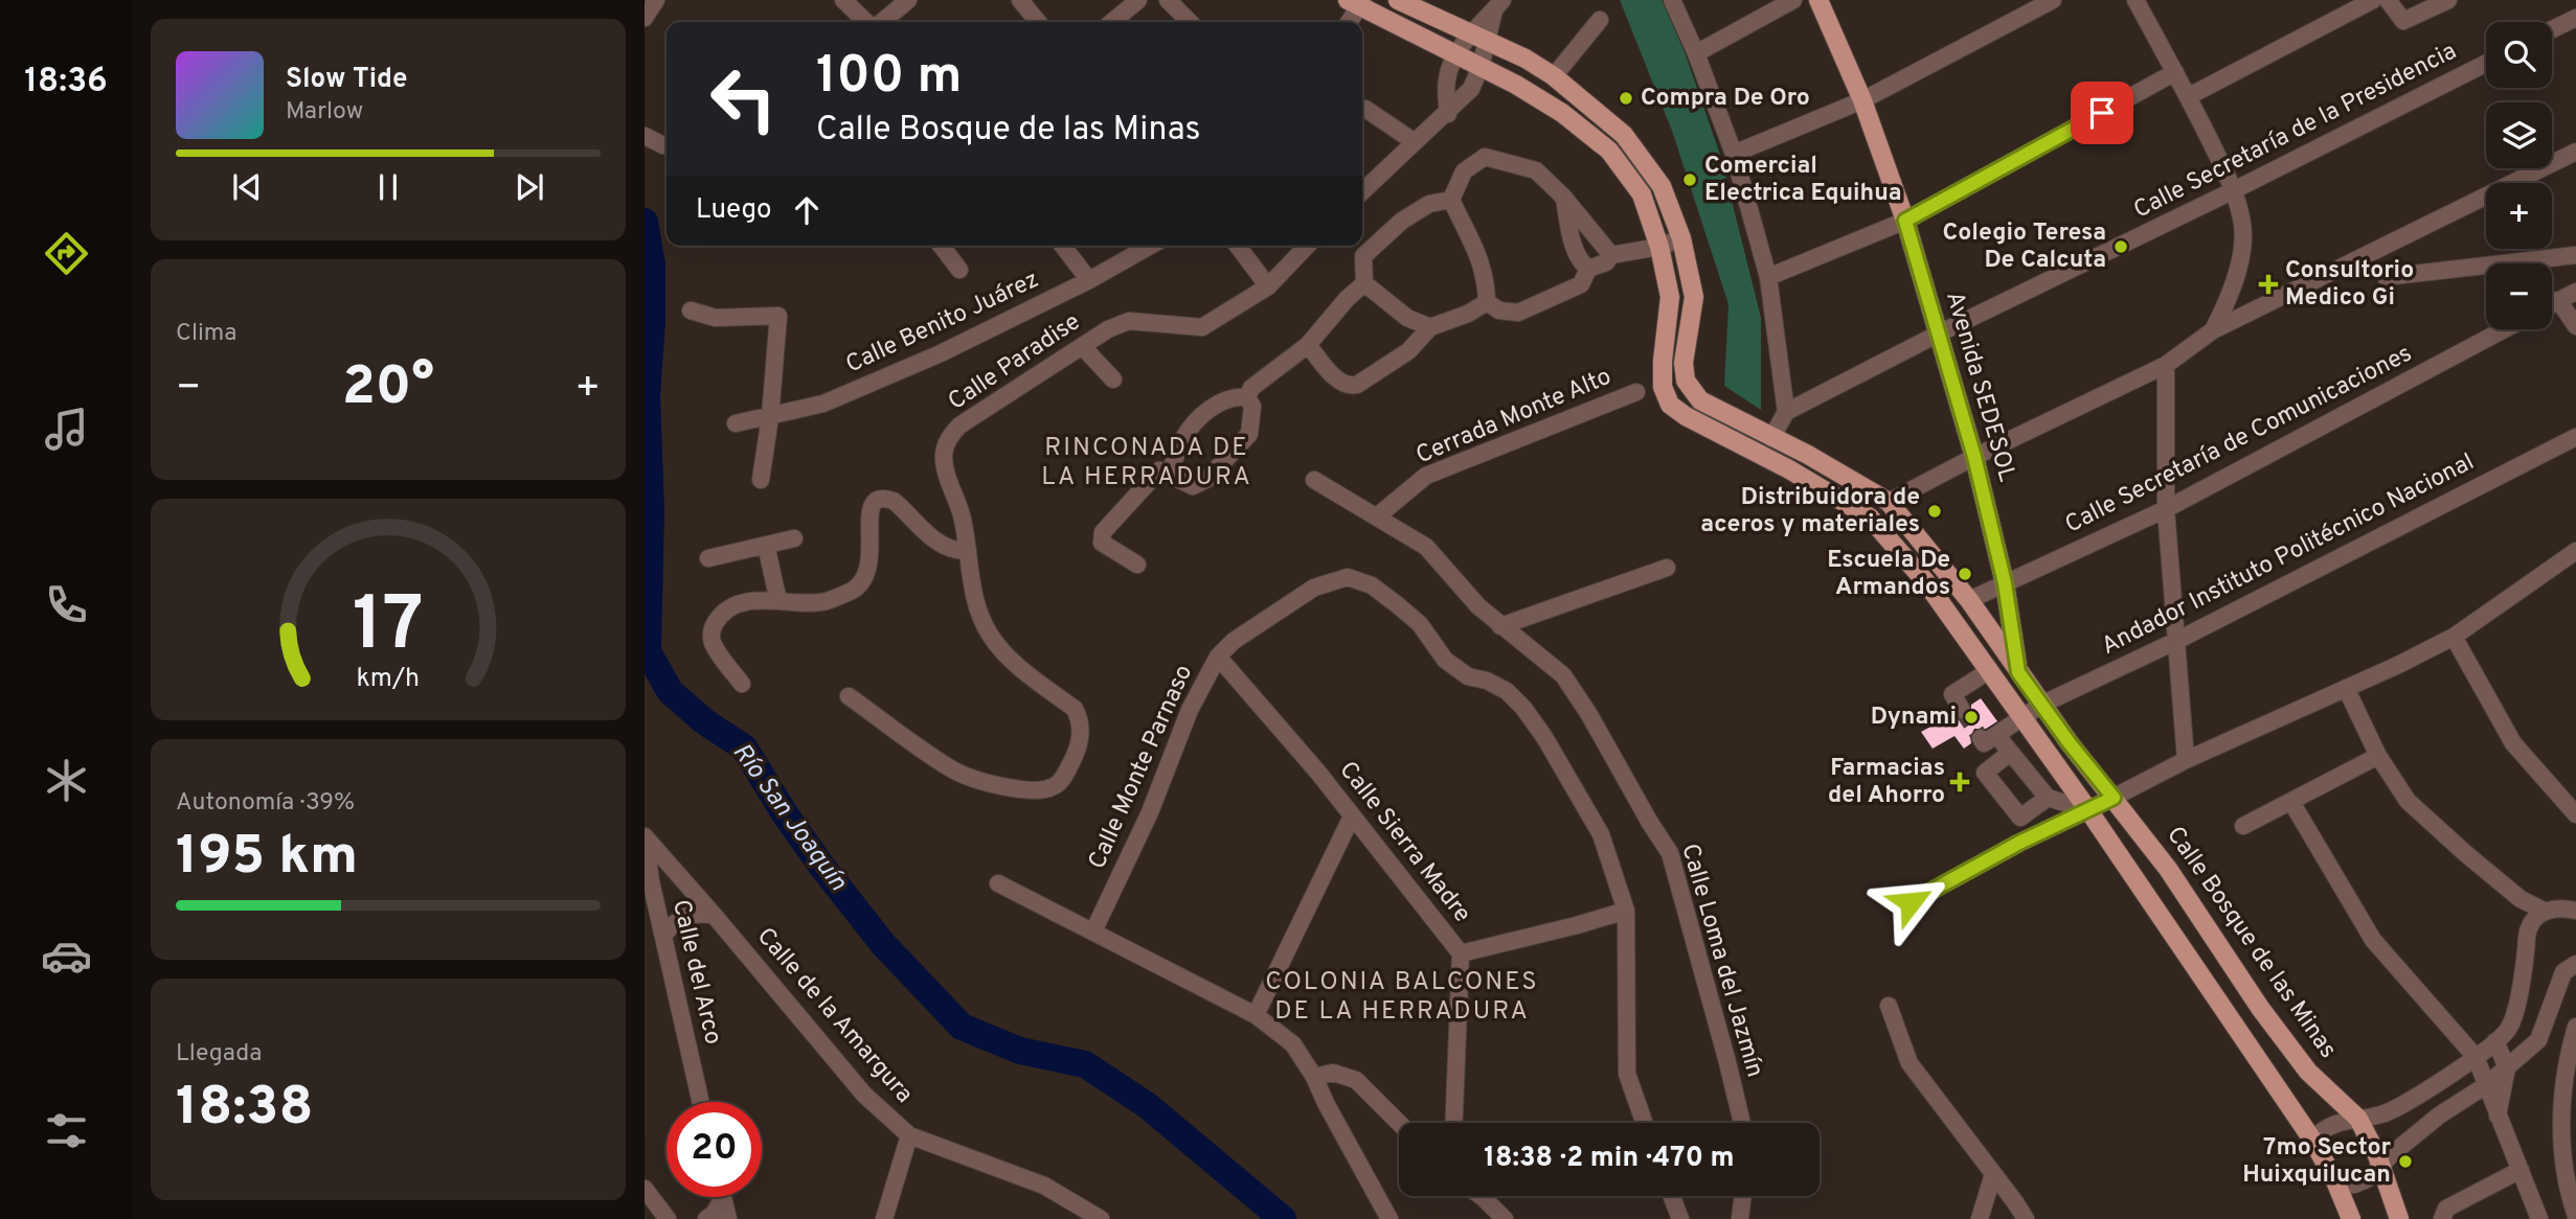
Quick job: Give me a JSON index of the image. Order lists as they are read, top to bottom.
{
  "streets": {
    "main road": ["Avenida SEDESOL", "Calle Bosque de las Minas"],
    "street": [
      "Calle Secretaría de la Presidencia",
      "Calle Benito Juárez",
      "Calle Paradise",
      "Cerrada Monte Alto",
      "Calle Secretaría de Comunicaciones",
      "Andador Instituto Politécnico Nacional",
      "Calle Monte Parnaso",
      "Calle Sierra Madre",
      "Calle Loma del Jazmín",
      "Calle del Arco",
      "Calle de la Amargura"
    ]
  },
  "crossings": [
    ["Calle Secretaría de la Presidencia", "Avenida SEDESOL"],
    ["Avenida SEDESOL", "Calle Secretaría de Comunicaciones"],
    ["Avenida SEDESOL", "Andador Instituto Politécnico Nacional"],
    ["Avenida SEDESOL", "Calle Bosque de las Minas"],
    ["Cerrada Monte Alto", "Calle Loma del Jazmín"],
    ["Calle Secretaría de Comunicaciones", "Calle Bosque de las Minas"],
    ["Andador Instituto Politécnico Nacional", "Calle Bosque de las Minas"],
    ["Calle Monte Parnaso", "Calle Sierra Madre"],
    ["Calle del Arco", "Calle de la Amargura"]
  ],
  "districts": ["RINCONADA DE LA HERRADURA", "COLONIA BALCONES DE LA HERRADURA"],
  "water": ["Río San Joaquín"],
  "places": {
    "other": [
      "Compra De Oro",
      "Comercial Electrica Equihua",
      "Colegio Teresa De Calcuta",
      "Distribuidora de aceros y materiales",
      "Escuela De Armandos",
      "Dynami",
      "7mo Sector Huixquilucan"
    ],
    "health": ["Consultorio Medico Gi", "Farmacias del Ahorro"]
  },
  "page": {
    "tabs": "18:36",
    "map_buttons": ["+", "−"],
    "turn": ["100 m", "Calle Bosque de las Minas"],
    "song": ["Slow Tide", "Marlow"],
    "then": "Luego",
    "tile": [
      "Clima",
      ["Autonomía · 39%", "195 km"],
      ["Llegada", "18:38"]
    ],
    "heat": ["−", "20°", "+"],
    "limit": "20",
    "trip": "18:38 · 2 min · 470 m",
    "gauge": ["17", "km/h"]
  }
}
